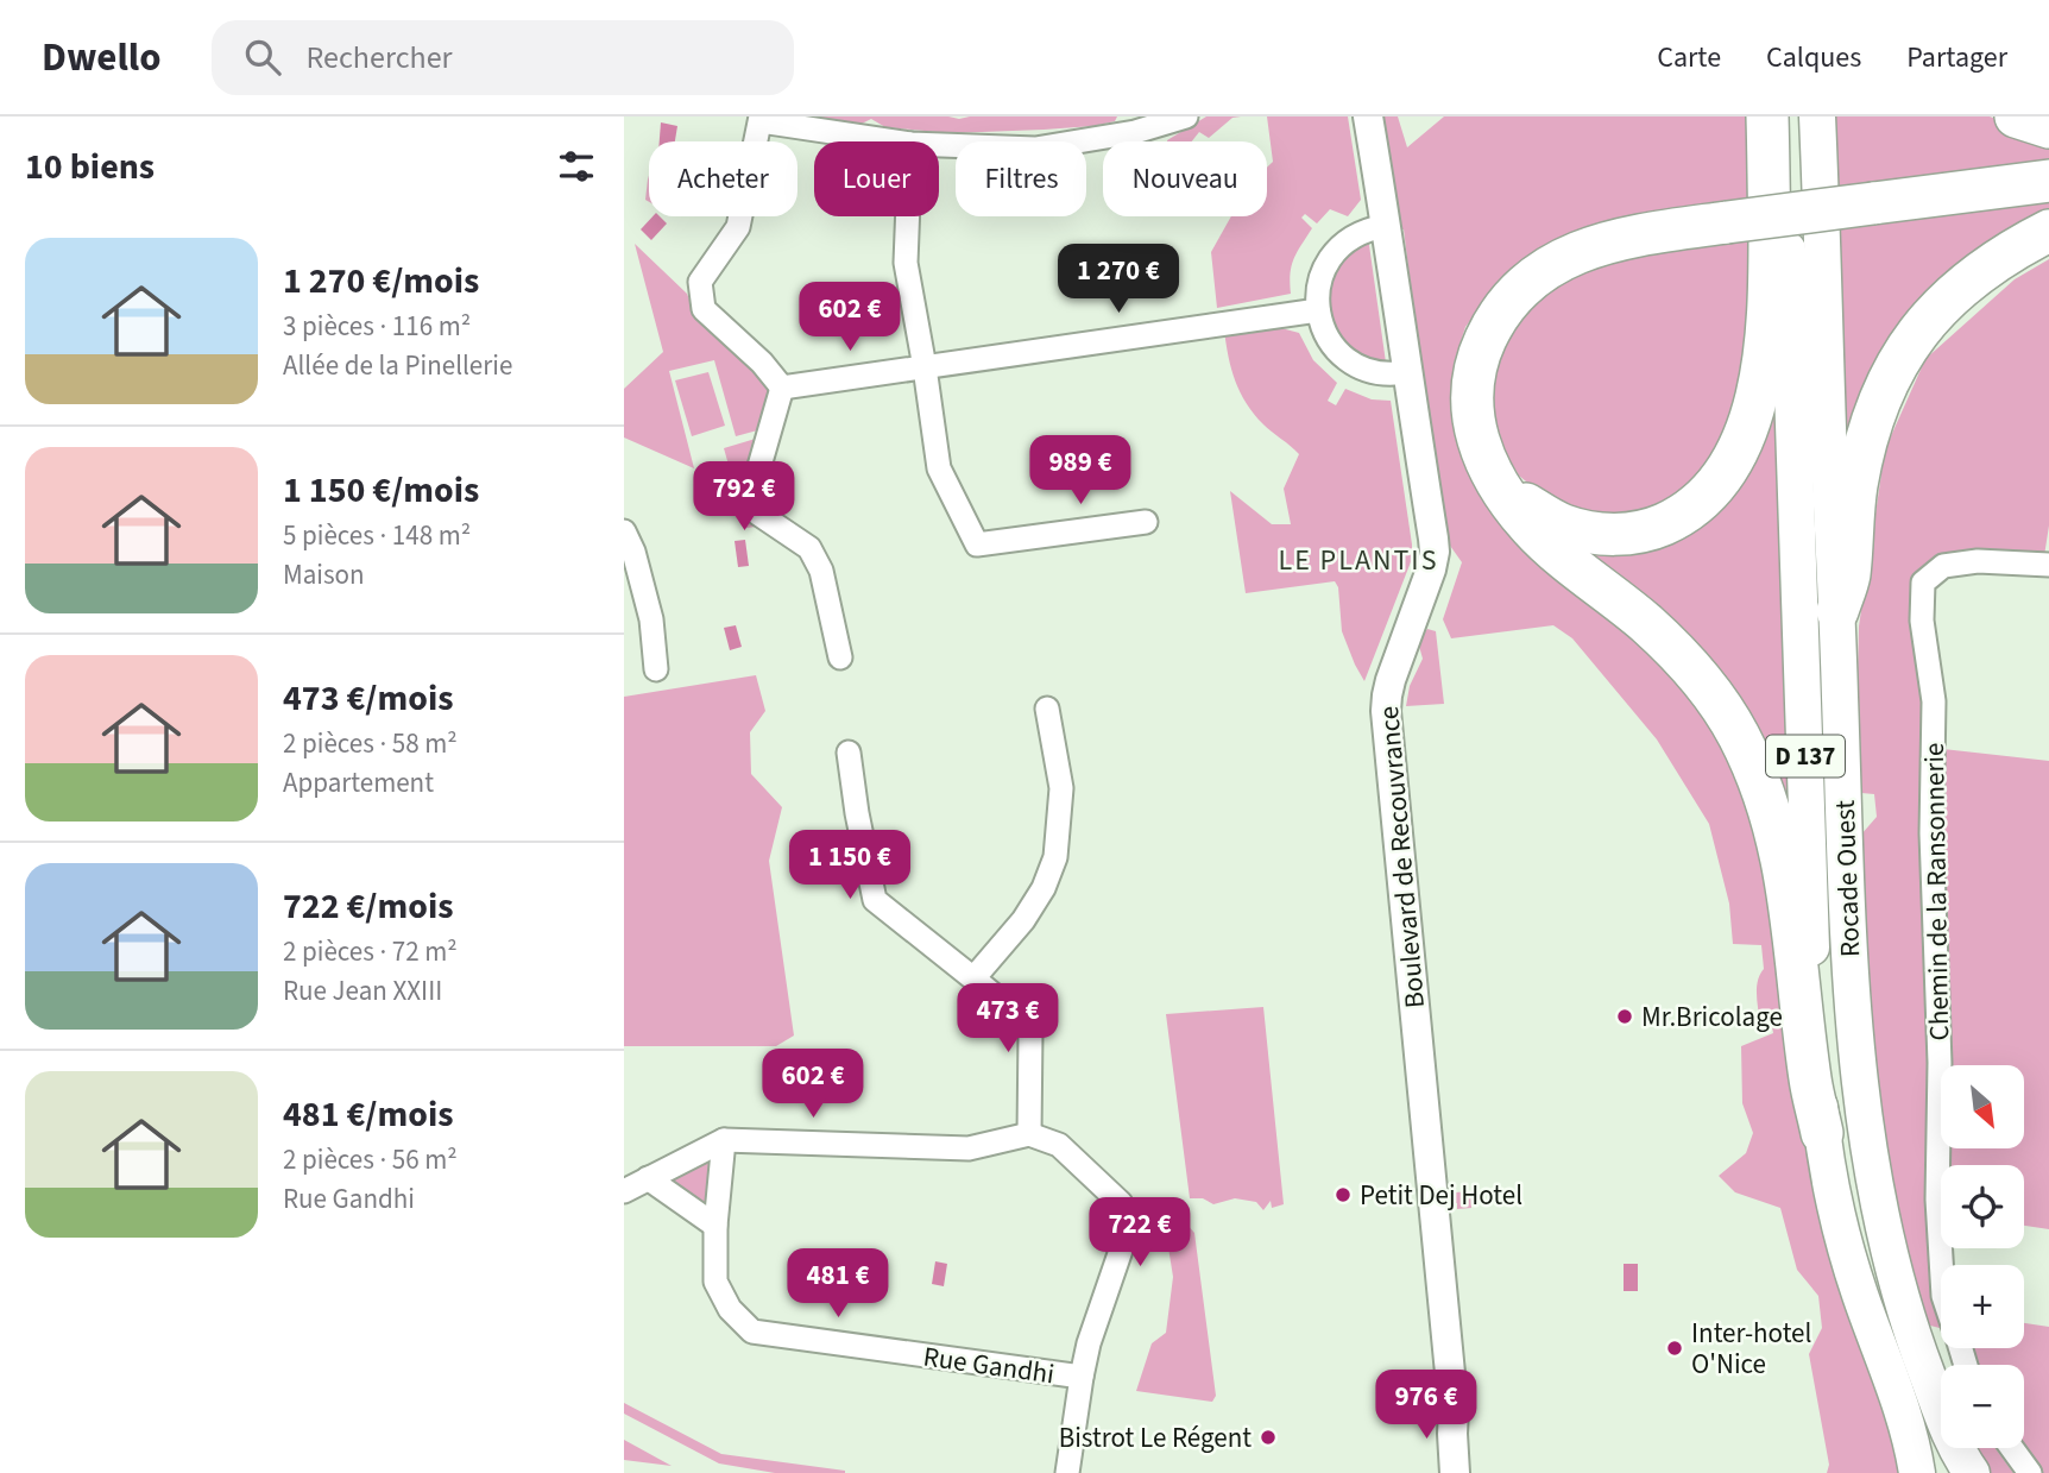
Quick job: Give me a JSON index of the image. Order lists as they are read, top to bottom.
{
  "streets": {
    "main road": ["D 137", "Rocade Ouest"],
    "street": ["Boulevard de Recouvrance", "Chemin de la Ransonnerie", "Rue Gandhi"]
  },
  "districts": ["LE PLANTIS"],
  "places": [
    "Mr.Bricolage",
    "Petit Dej Hotel",
    "Inter-hotel O'Nice",
    "Bistrot Le Régent"
  ],
  "north": "bottom right",
  "page": {
    "header": "Dwello",
    "search": "Rechercher",
    "nav": ["Carte", "Calques", "Partager"],
    "heading": "10 biens",
    "chip": [
      "Acheter",
      "Louer",
      "Filtres",
      "Nouveau"
    ],
    "list": [
      {
        "name": "1 270 €/mois",
        "note": "3 pièces · 116 m² · Allée de la Pinellerie"
      },
      {
        "name": "1 150 €/mois",
        "note": "5 pièces · 148 m² · Maison"
      },
      {
        "name": "473 €/mois",
        "note": "2 pièces · 58 m² · Appartement"
      },
      {
        "name": "722 €/mois",
        "note": "2 pièces · 72 m² · Rue Jean XXIII"
      },
      {
        "name": "481 €/mois",
        "note": "2 pièces · 56 m² · Rue Gandhi"
      }
    ],
    "price": [
      "1 270 €",
      "602 €",
      "989 €",
      "792 €",
      "1 150 €",
      "473 €",
      "602 €",
      "722 €",
      "481 €",
      "976 €"
    ],
    "map_buttons": ["+", "−"]
  }
}
